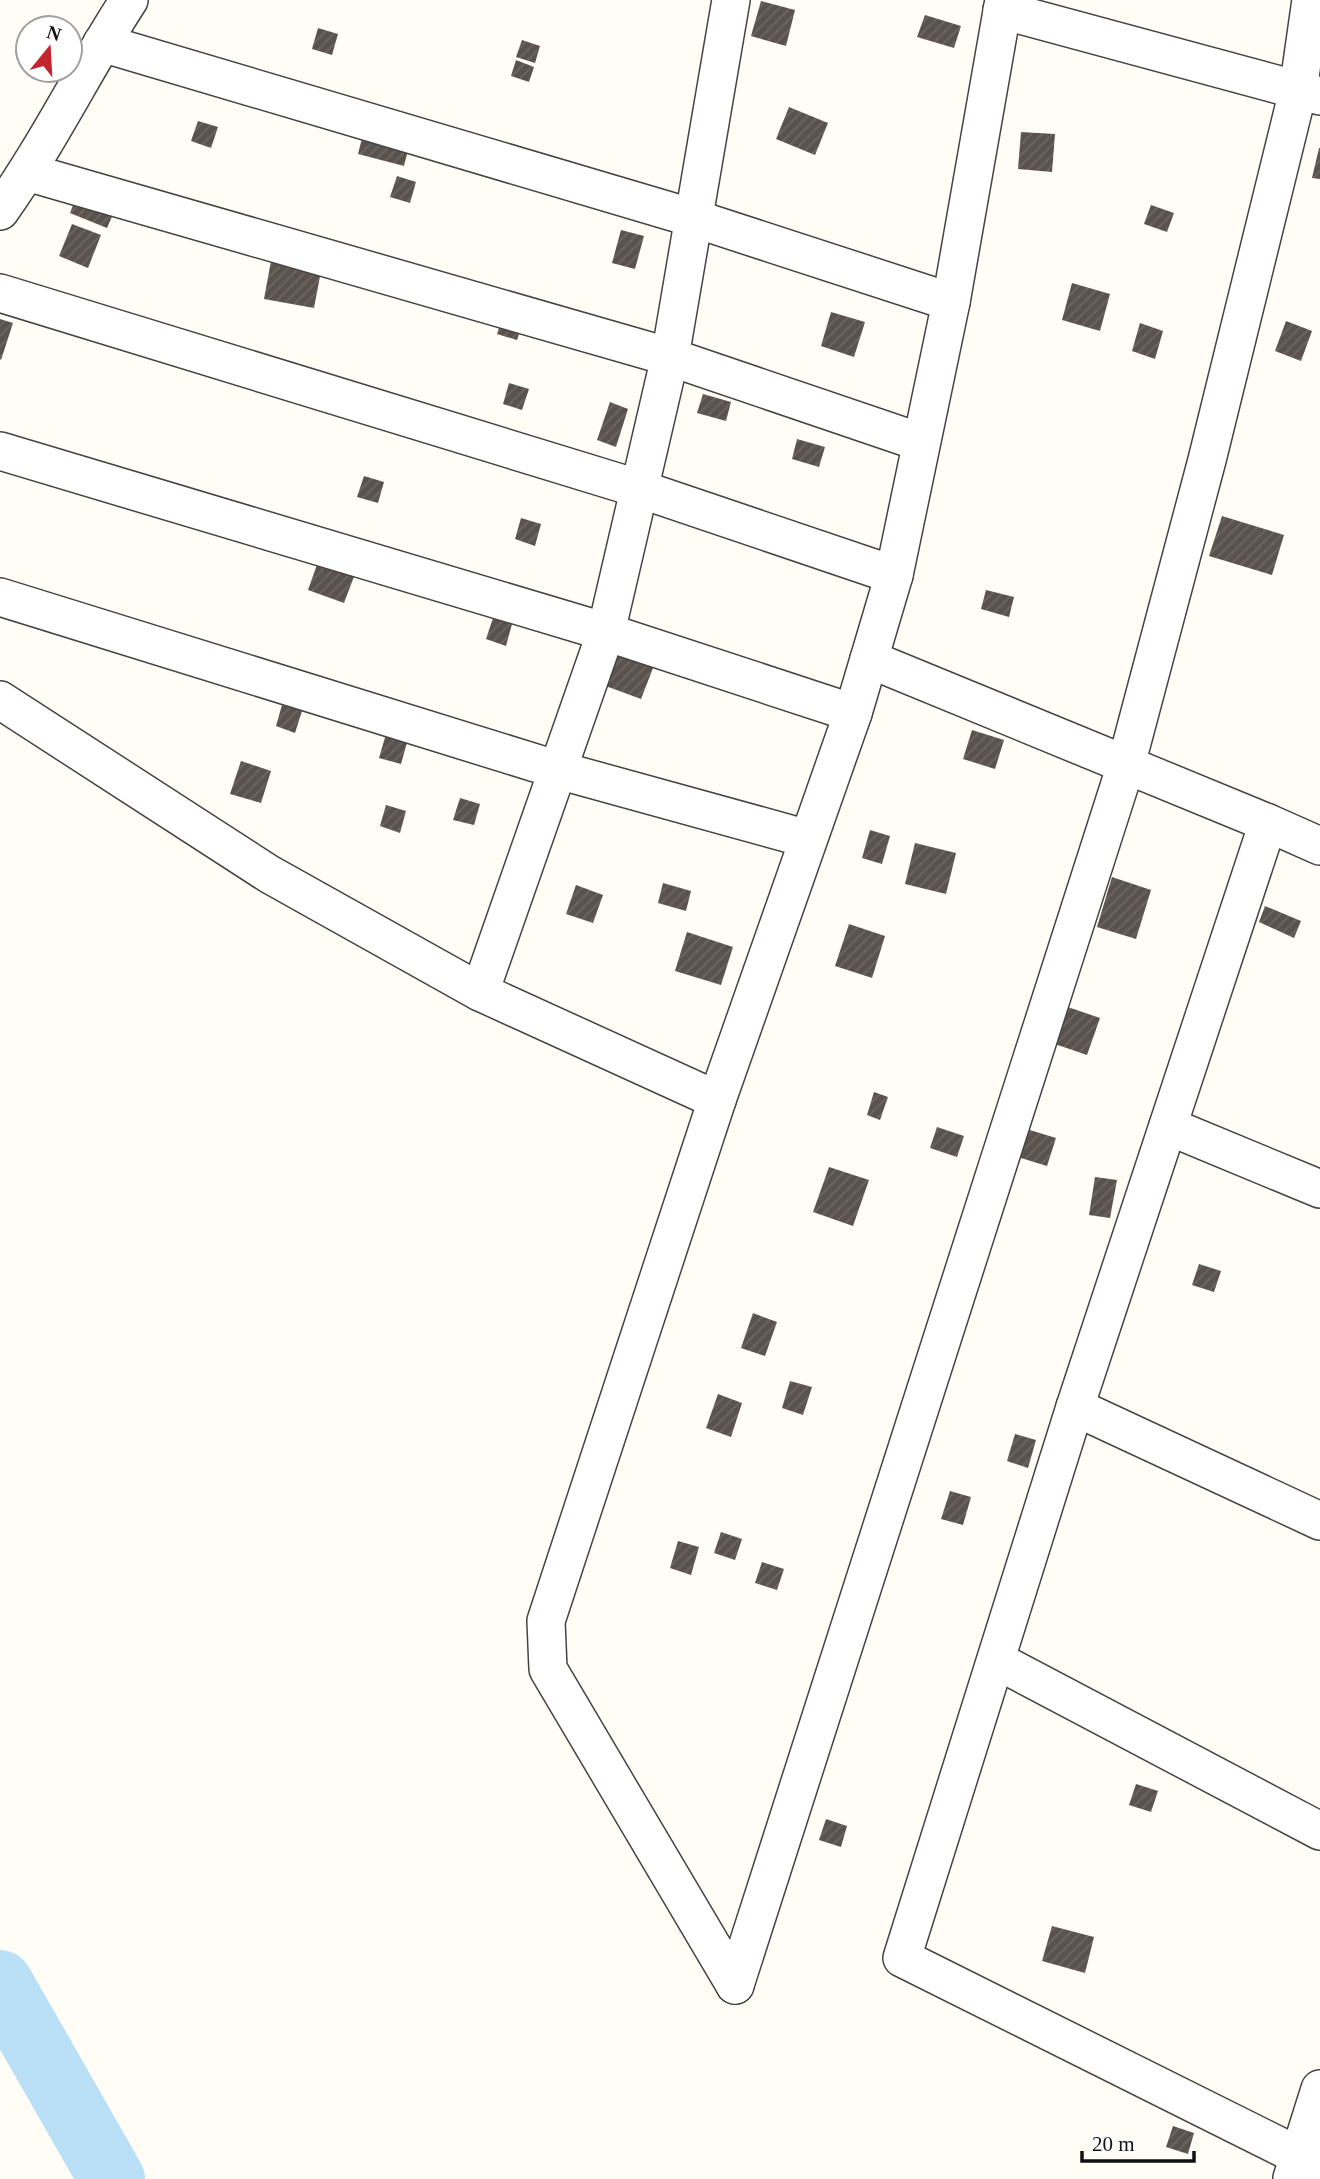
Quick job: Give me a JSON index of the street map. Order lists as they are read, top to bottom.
{
  "scale_bar": "20 m",
  "north": "top"
}
